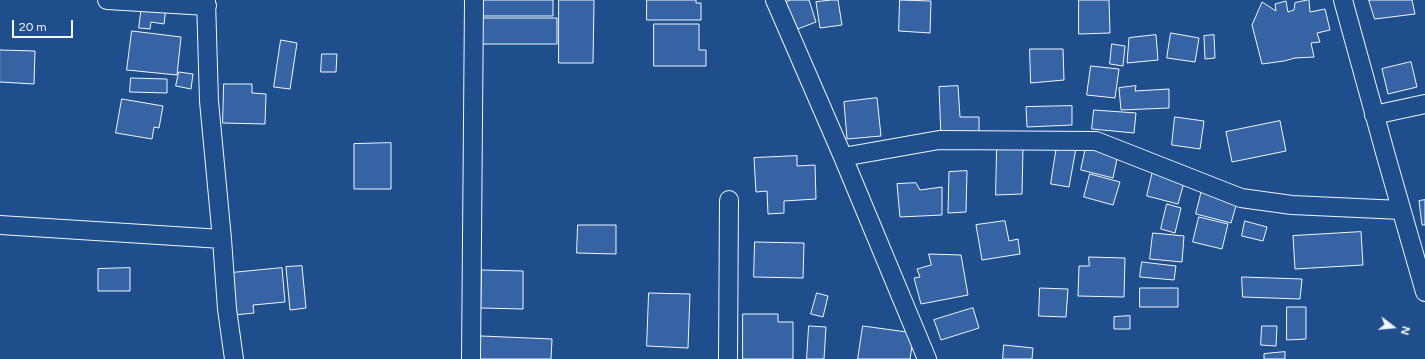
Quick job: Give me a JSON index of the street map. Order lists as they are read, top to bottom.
{
  "scale_bar": "20 m",
  "north": "right"
}
